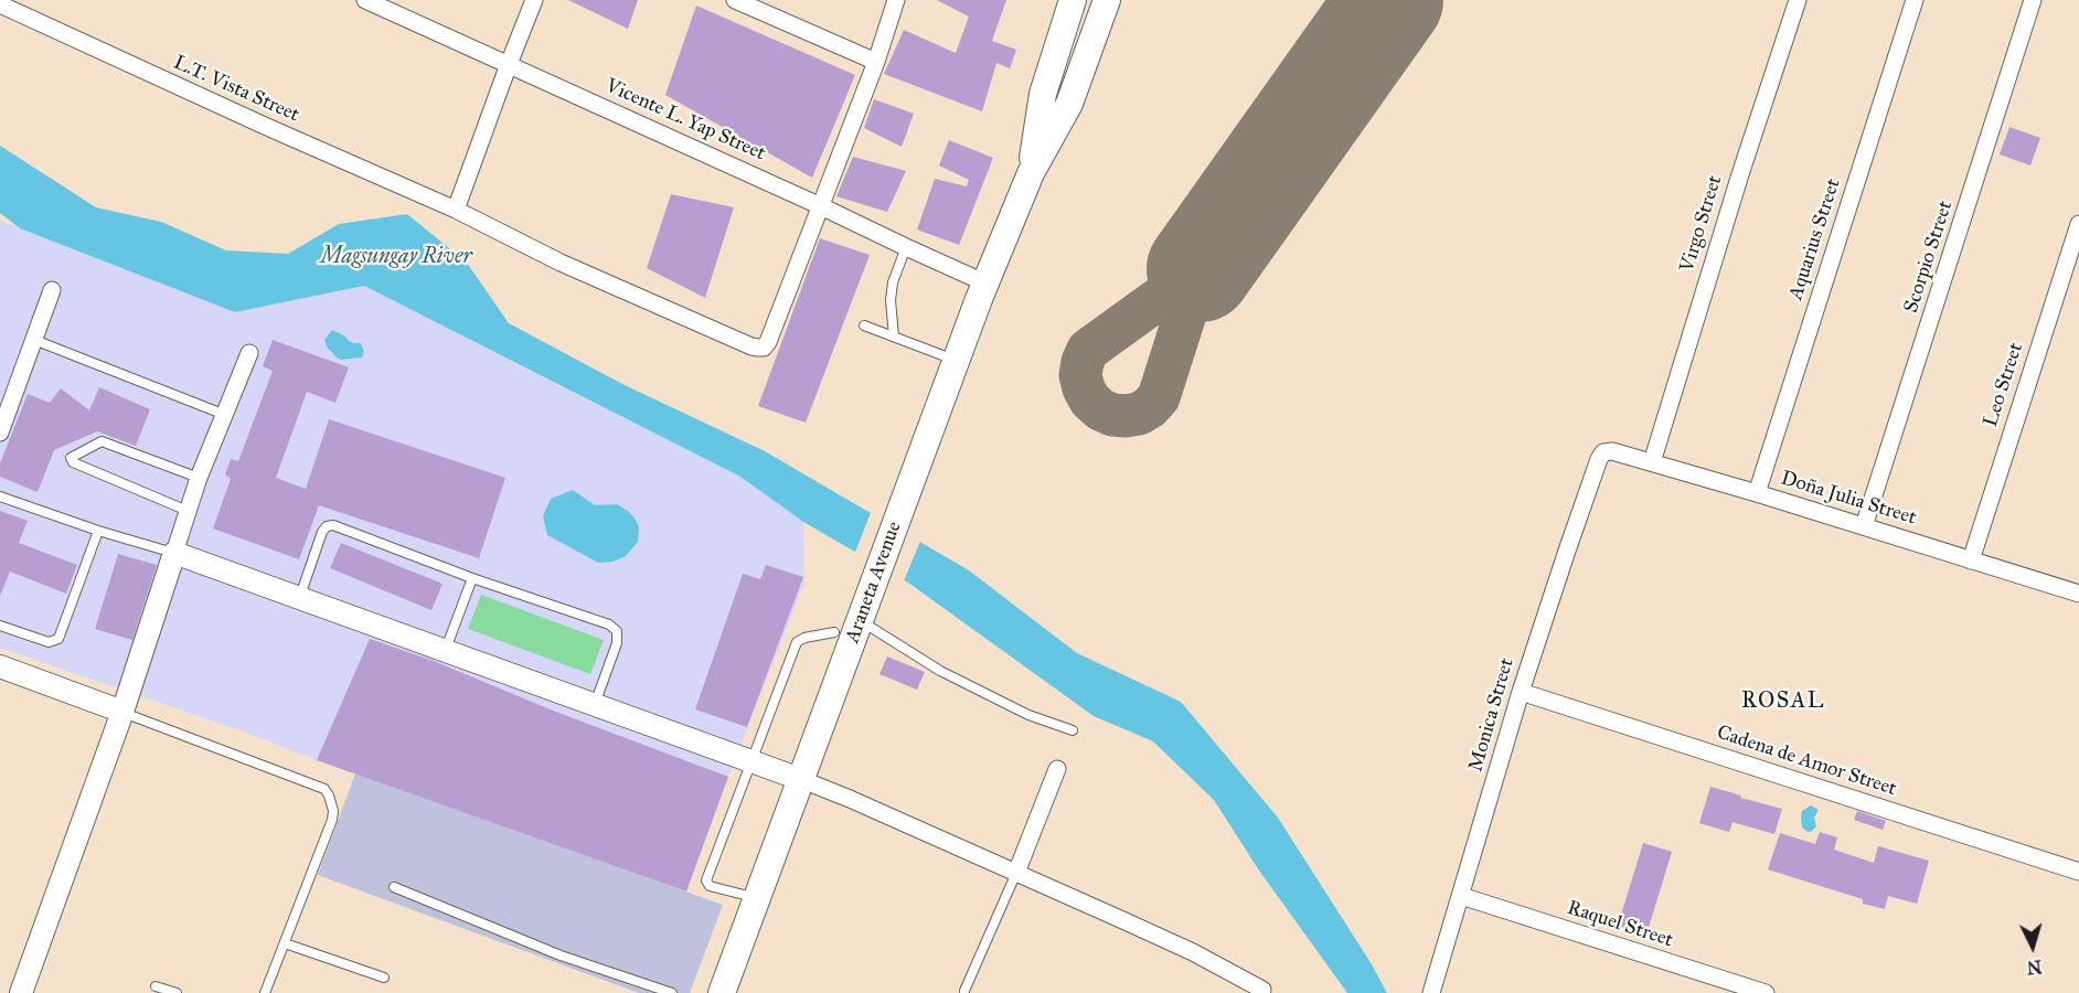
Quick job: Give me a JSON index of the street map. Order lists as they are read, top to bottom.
{
  "streets": {
    "main road": ["Araneta Avenue"],
    "street": [
      "L.T. Vista Street",
      "Vicente L. Yap Street",
      "Virgo Street",
      "Aquarius Street",
      "Scorpio Street",
      "Leo Street",
      "Doña Julia Street",
      "Monica Street",
      "Cadena de Amor Street",
      "Raquel Street"
    ]
  },
  "crossings": [
    ["L.T. Vista Street", "Vicente L. Yap Street"],
    ["Vicente L. Yap Street", "Araneta Avenue"],
    ["Virgo Street", "Doña Julia Street"],
    ["Aquarius Street", "Doña Julia Street"],
    ["Scorpio Street", "Doña Julia Street"],
    ["Leo Street", "Doña Julia Street"],
    ["Doña Julia Street", "Monica Street"],
    ["Monica Street", "Cadena de Amor Street"],
    ["Monica Street", "Raquel Street"]
  ],
  "districts": ["ROSAL"],
  "water": ["Magsungay River"],
  "north": "bottom"
}
